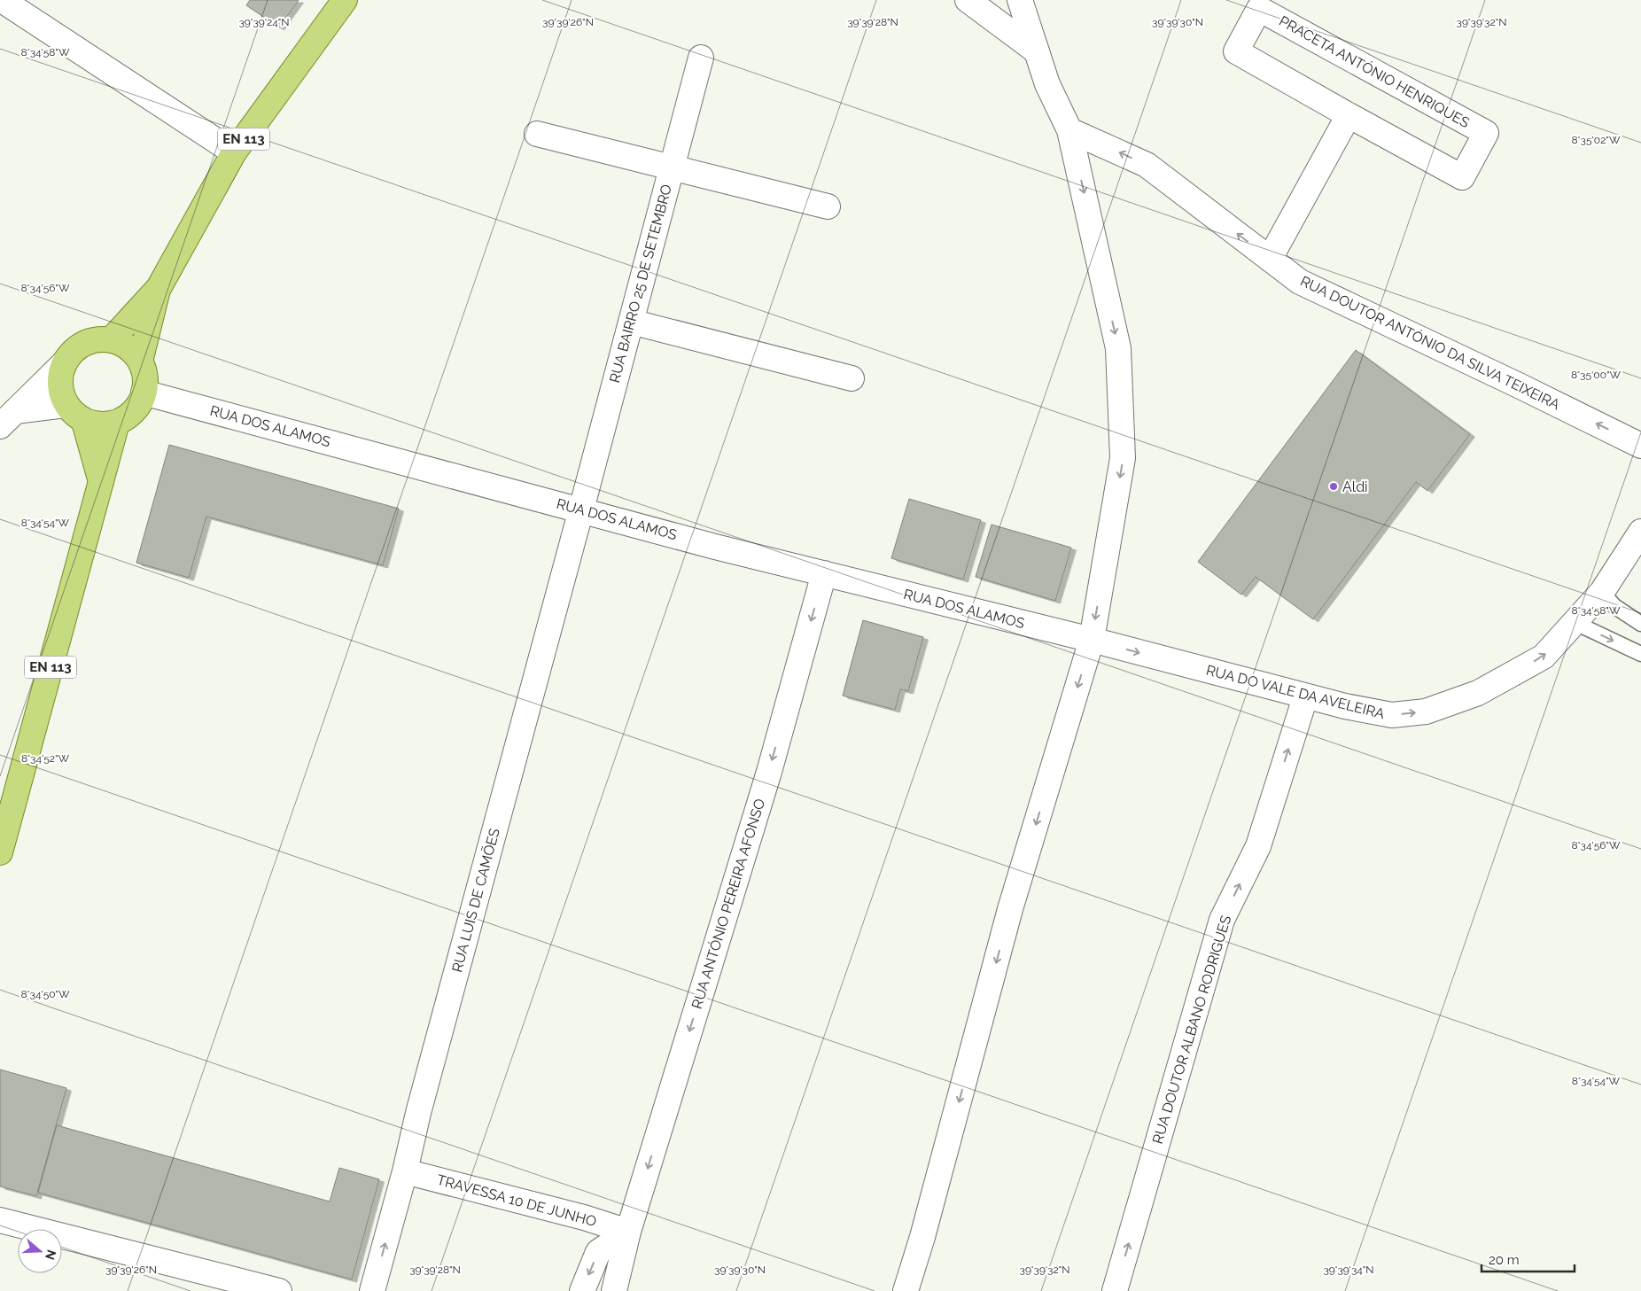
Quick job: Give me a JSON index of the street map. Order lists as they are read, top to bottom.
{
  "streets": {
    "main road": ["EN 113"],
    "street": [
      "PRACETA ANTÓNIO HENRIQUES",
      "RUA BAIRRO 25 DE SETEMBRO",
      "RUA DOUTOR ANTÓNIO DA SILVA TEIXEIRA",
      "RUA DOS ALAMOS",
      "RUA DO VALE DA AVELEIRA",
      "RUA LUIS DE CAMÕES",
      "RUA ANTÓNIO PEREIRA AFONSO",
      "RUA DOUTOR ALBANO RODRIGUES",
      "TRAVESSA 10 DE JUNHO"
    ]
  },
  "crossings": [
    ["EN 113", "RUA DOS ALAMOS"],
    ["RUA BAIRRO 25 DE SETEMBRO", "RUA DOS ALAMOS"],
    ["RUA BAIRRO 25 DE SETEMBRO", "RUA LUIS DE CAMÕES"],
    ["RUA DOS ALAMOS", "RUA DO VALE DA AVELEIRA"],
    ["RUA DOS ALAMOS", "RUA LUIS DE CAMÕES"],
    ["RUA DOS ALAMOS", "RUA ANTÓNIO PEREIRA AFONSO"],
    ["RUA DO VALE DA AVELEIRA", "RUA DOUTOR ALBANO RODRIGUES"],
    ["RUA LUIS DE CAMÕES", "TRAVESSA 10 DE JUNHO"],
    ["RUA ANTÓNIO PEREIRA AFONSO", "TRAVESSA 10 DE JUNHO"]
  ],
  "one_way": ["RUA DOUTOR ANTÓNIO DA SILVA TEIXEIRA", "RUA DO VALE DA AVELEIRA", "RUA ANTÓNIO PEREIRA AFONSO"],
  "places": ["Aldi"],
  "scale_bar": "20 m",
  "north": "right",
  "coordinates": [
    "39°39'24\"N",
    "39°39'26\"N",
    "39°39'28\"N",
    "39°39'30\"N",
    "39°39'32\"N",
    "8°34'58\"W",
    "8°35'02\"W",
    "8°34'56\"W",
    "8°35'00\"W",
    "8°34'54\"W",
    "8°34'52\"W",
    "8°34'50\"W",
    "39°39'34\"N"
  ]
}
